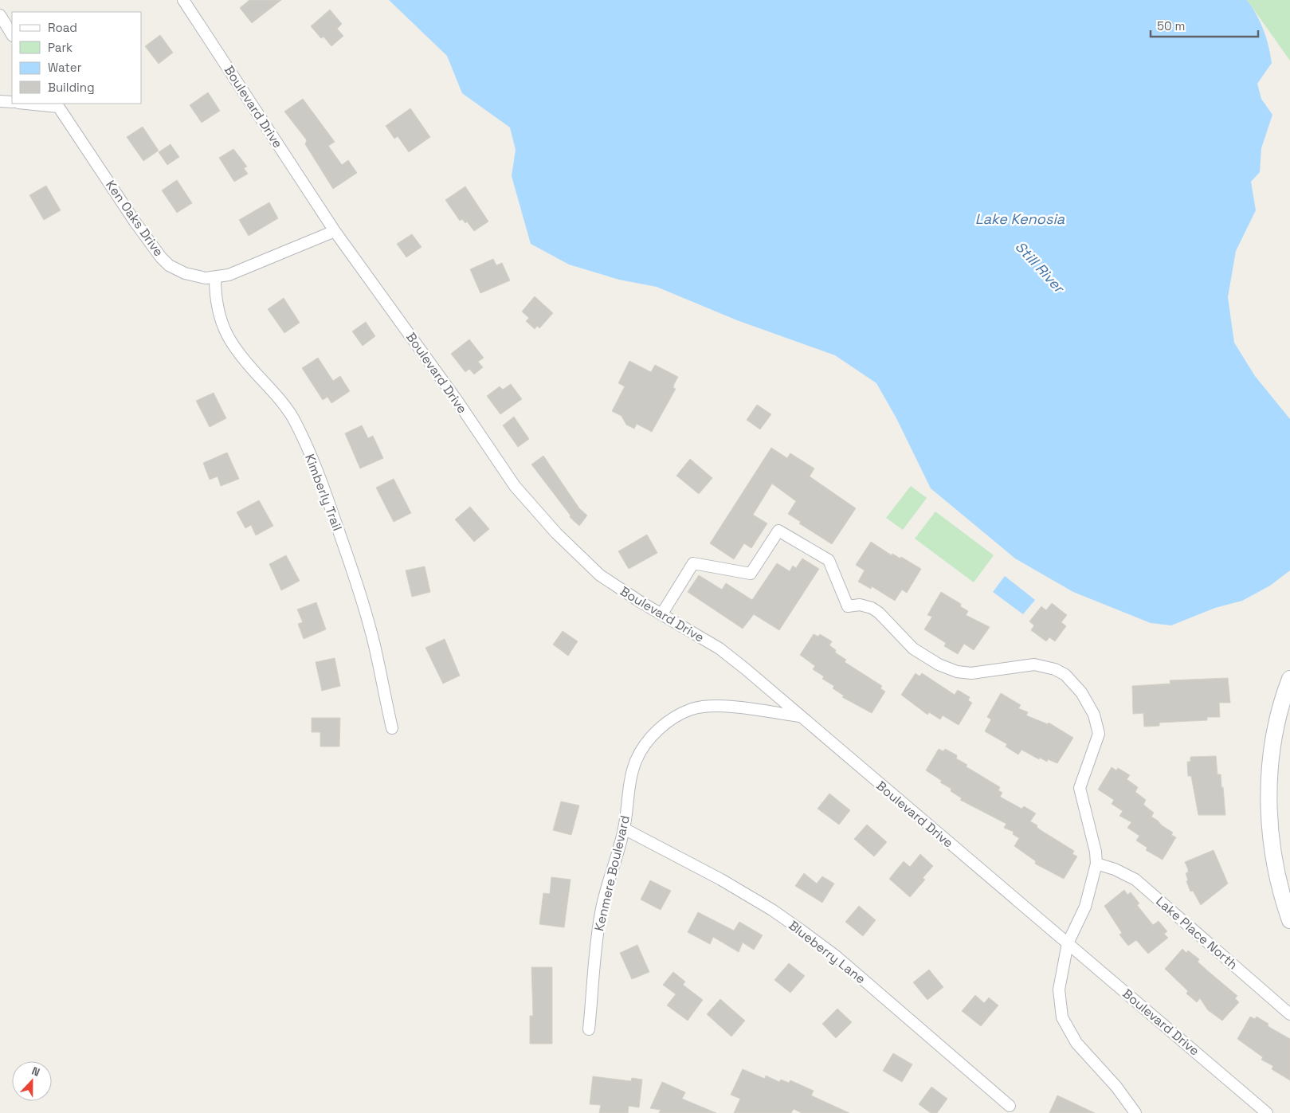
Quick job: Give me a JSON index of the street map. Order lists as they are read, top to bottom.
{
  "streets": {
    "street": [
      "Boulevard Drive",
      "Ken Oaks Drive",
      "Kimberly Trail",
      "Kenmere Boulevard",
      "Lake Place North",
      "Blueberry Lane"
    ]
  },
  "crossings": [
    ["Boulevard Drive", "Ken Oaks Drive"],
    ["Boulevard Drive", "Kenmere Boulevard"],
    ["Ken Oaks Drive", "Kimberly Trail"],
    ["Kenmere Boulevard", "Blueberry Lane"]
  ],
  "water": ["Lake Kenosia", "Still River"],
  "legend": [
    "Road",
    "Park",
    "Water",
    "Building"
  ],
  "scale_bar": "50 m",
  "north": "top"
}
